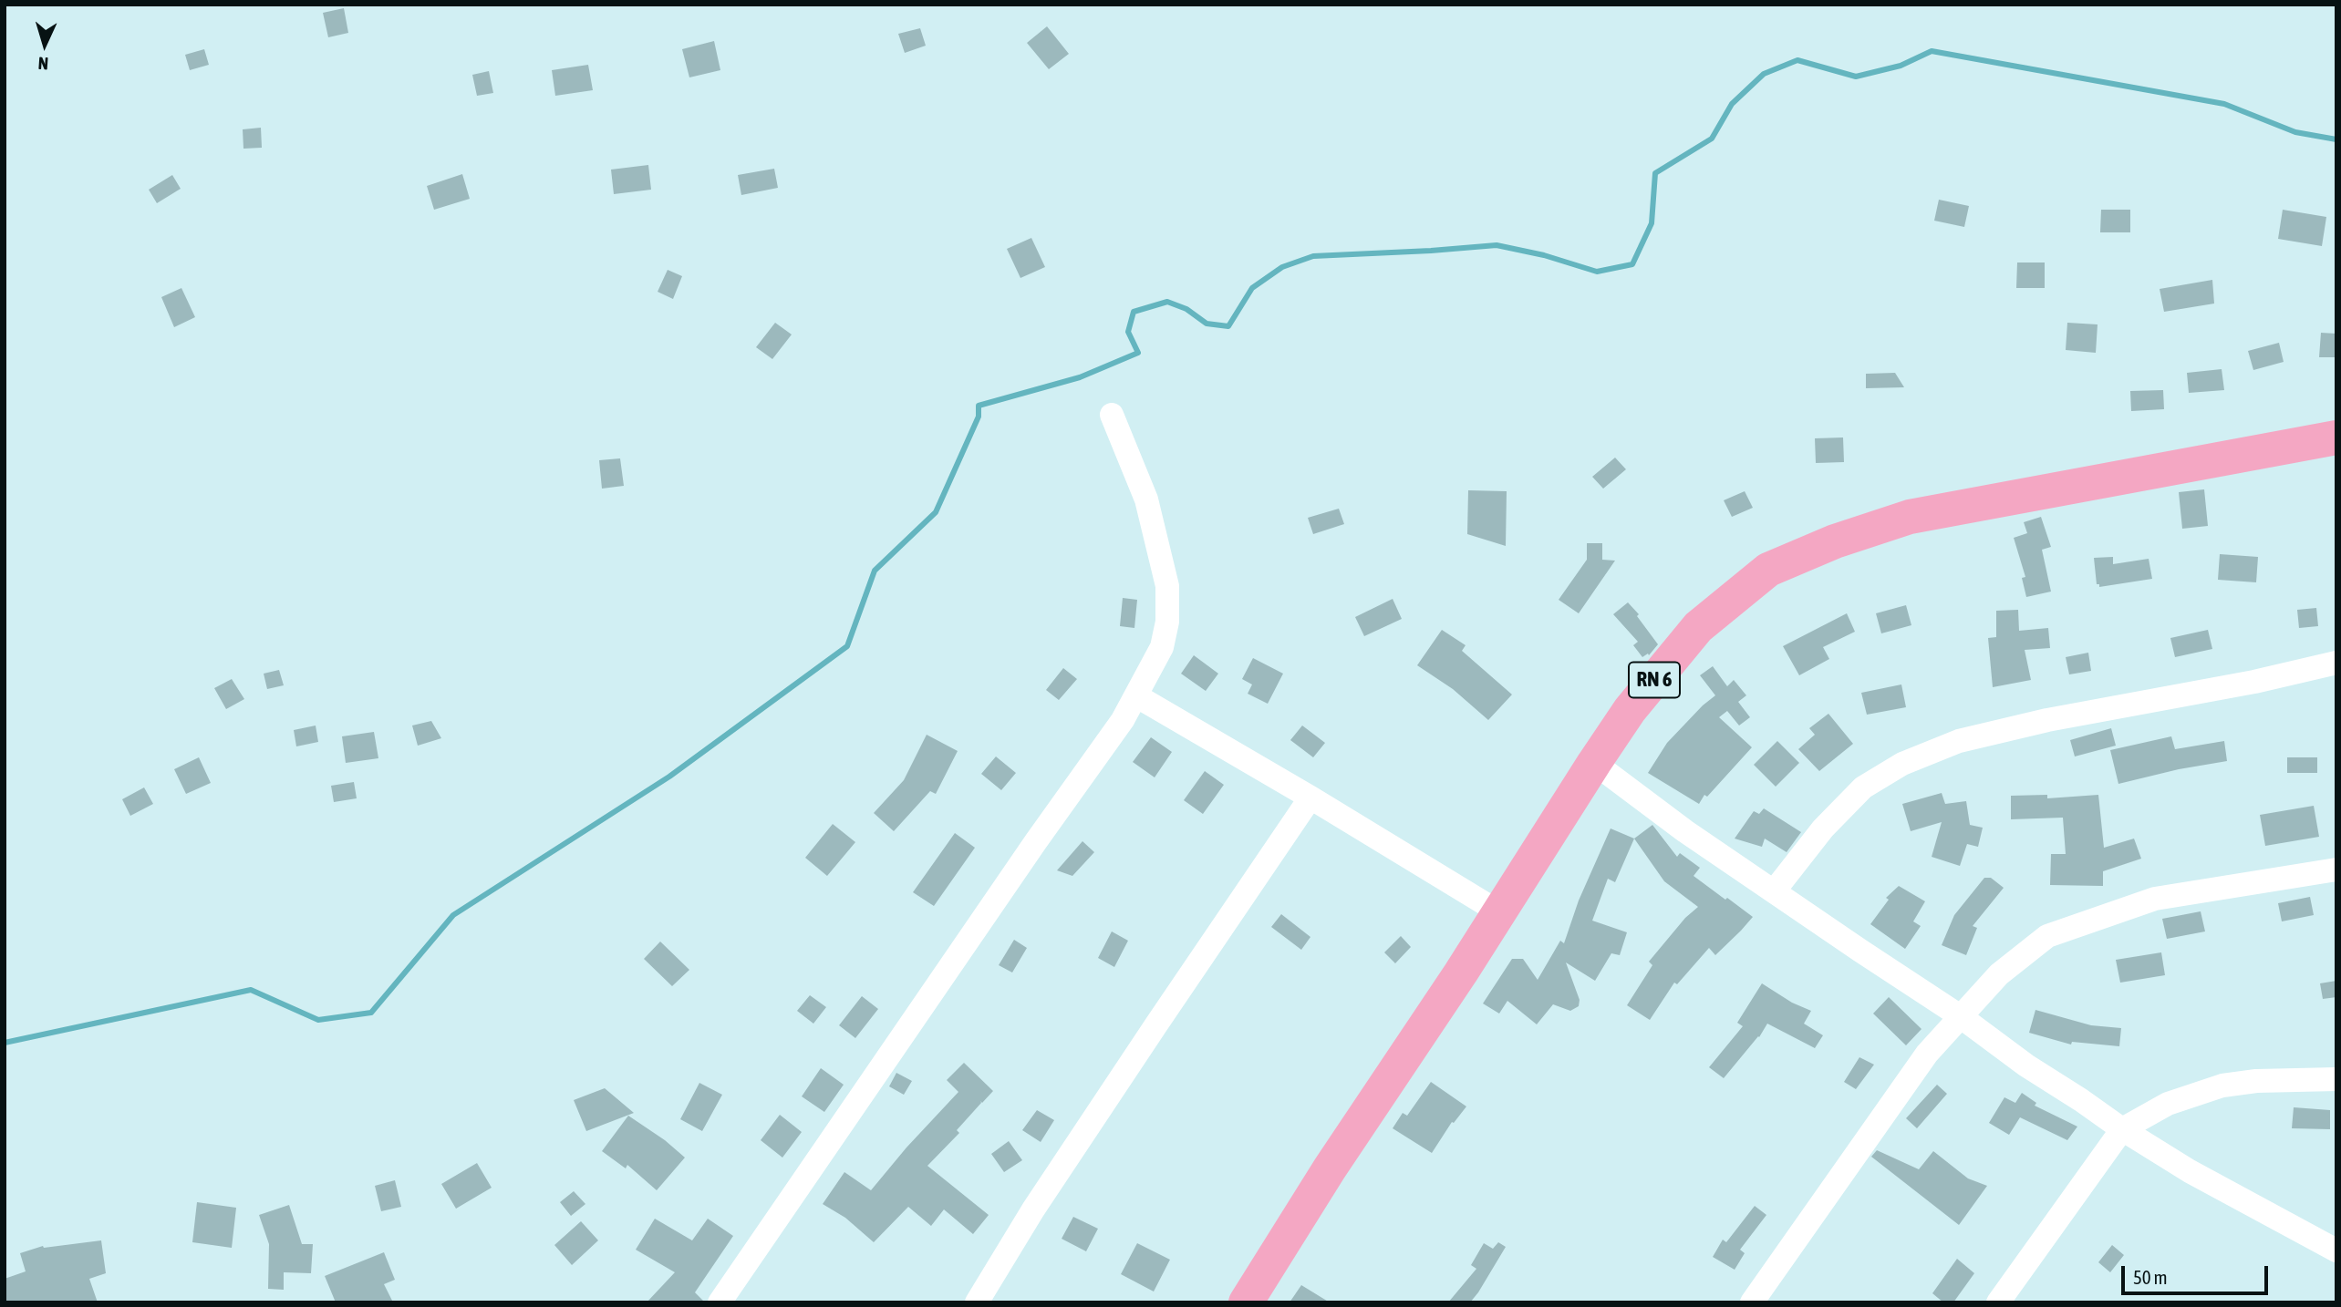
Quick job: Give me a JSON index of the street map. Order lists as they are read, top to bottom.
{
  "streets": {
    "main road": ["RN 6"]
  },
  "scale_bar": "50 m",
  "north": "bottom"
}
